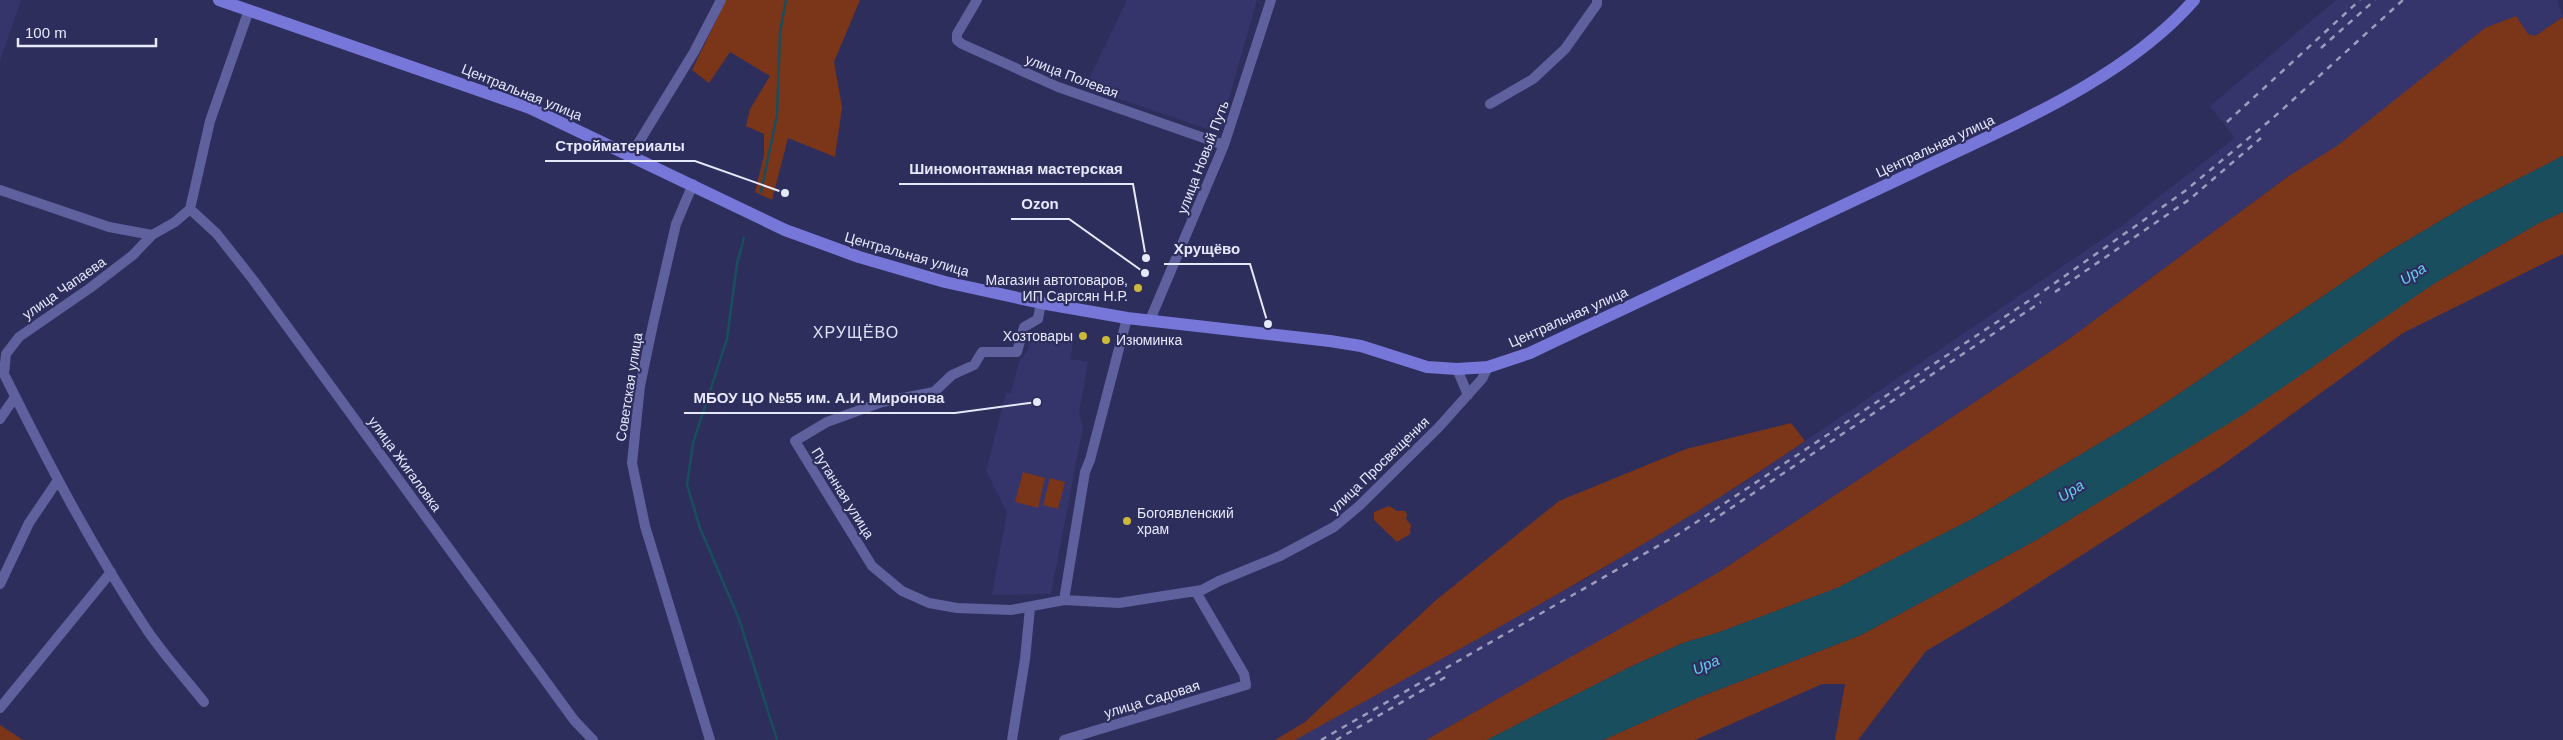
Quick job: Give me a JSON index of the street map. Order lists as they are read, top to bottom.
{
  "streets": {
    "main road": ["Центральная улица"],
    "street": [
      "улица Полевая",
      "улица Новый Путь",
      "улица Чапаева",
      "Советская улица",
      "улица Жигаловка",
      "улица Просвещения",
      "Путанная улица",
      "улица Садовая"
    ]
  },
  "crossings": [
    ["улица Полевая", "улица Новый Путь"],
    ["Центральная улица", "улица Новый Путь"],
    ["Центральная улица", "Советская улица"],
    ["Центральная улица", "улица Просвещения"],
    ["Центральная улица", "Путанная улица"],
    ["улица Чапаева", "улица Жигаловка"],
    ["улица Просвещения", "Путанная улица"],
    ["улица Просвещения", "улица Садовая"]
  ],
  "districts": ["ХРУЩЁВО"],
  "water": ["Upa"],
  "places": [
    "Стройматериалы",
    "Шиномонтажная мастерская",
    "Ozon",
    "Магазин автотоваров, ИП Саргсян Н.Р.",
    "Хрущёво",
    "Хозтовары",
    "Изюминка",
    "МБОУ ЦО №55 им. А.И. Миронова",
    "Богоявленский храм"
  ],
  "scale_bar": "100 m"
}
